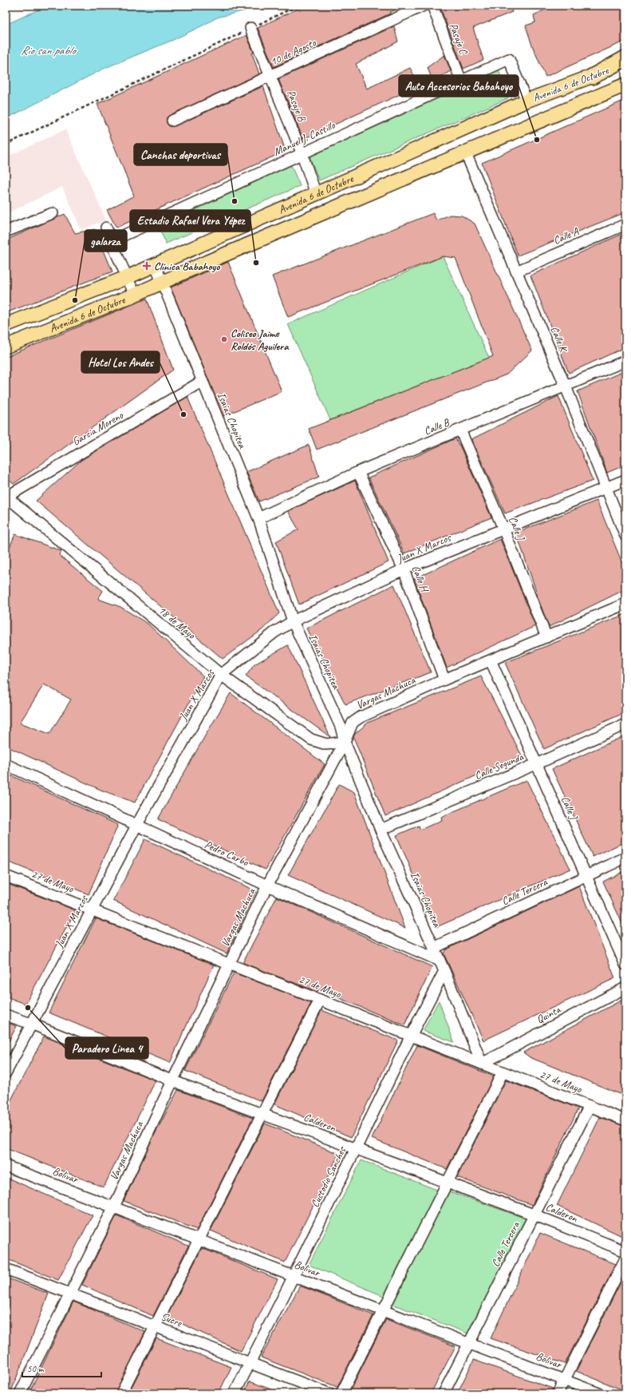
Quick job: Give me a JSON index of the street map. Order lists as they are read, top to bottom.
{
  "streets": {
    "main road": ["Avenida 6 de Octubre"],
    "street": [
      "Pasaje C",
      "10 de Agosto",
      "Pasaje B",
      "Manuel J. Castillo",
      "Calle A",
      "Calle K",
      "Isaias Chopitea",
      "Calle B",
      "Garcia Moreno",
      "Calle J",
      "Juan X Marcos",
      "Calle H",
      "18 de Mayo",
      "Vargas Machuca",
      "Calle Segunda",
      "Pedro Carbo",
      "27 de Mayo",
      "Calle Tercera",
      "Quinta",
      "Calderon",
      "Bolivar",
      "Custodio Sanches",
      "Sucre"
    ]
  },
  "crossings": [
    ["Pasaje C", "Manuel J. Castillo"],
    ["10 de Agosto", "Pasaje B"],
    ["Avenida 6 de Octubre", "Pasaje B"],
    ["Avenida 6 de Octubre", "Manuel J. Castillo"],
    ["Avenida 6 de Octubre", "Calle K"],
    ["Avenida 6 de Octubre", "Isaias Chopitea"],
    ["Pasaje B", "Manuel J. Castillo"],
    ["Calle A", "Calle K"],
    ["Calle K", "Calle B"],
    ["Calle K", "Juan X Marcos"],
    ["Isaias Chopitea", "Calle B"],
    ["Isaias Chopitea", "Garcia Moreno"],
    ["Isaias Chopitea", "Juan X Marcos"],
    ["Isaias Chopitea", "18 de Mayo"],
    ["Isaias Chopitea", "Vargas Machuca"],
    ["Isaias Chopitea", "Calle Segunda"],
    ["Isaias Chopitea", "Pedro Carbo"],
    ["Isaias Chopitea", "27 de Mayo"],
    ["Isaias Chopitea", "Calle Tercera"],
    ["Isaias Chopitea", "Quinta"],
    ["Isaias Chopitea", "Custodio Sanches"],
    ["Calle B", "Calle J"],
    ["Calle B", "Calle H"],
    ["Garcia Moreno", "18 de Mayo"],
    ["Calle J", "Juan X Marcos"],
    ["Calle J", "Vargas Machuca"],
    ["Calle J", "Calle Segunda"],
    ["Calle J", "Calle Tercera"],
    ["Juan X Marcos", "Calle H"],
    ["Juan X Marcos", "18 de Mayo"],
    ["Juan X Marcos", "Pedro Carbo"],
    ["Juan X Marcos", "27 de Mayo"],
    ["Juan X Marcos", "Calderon"],
    ["Calle H", "Vargas Machuca"],
    ["18 de Mayo", "Vargas Machuca"],
    ["Vargas Machuca", "Pedro Carbo"],
    ["Vargas Machuca", "27 de Mayo"],
    ["Vargas Machuca", "Calderon"],
    ["Vargas Machuca", "Bolivar"],
    ["Vargas Machuca", "Sucre"],
    ["27 de Mayo", "Calle Tercera"],
    ["27 de Mayo", "Quinta"],
    ["27 de Mayo", "Custodio Sanches"],
    ["Calle Tercera", "Calderon"],
    ["Calle Tercera", "Bolivar"],
    ["Calderon", "Custodio Sanches"],
    ["Bolivar", "Custodio Sanches"],
    ["Custodio Sanches", "Sucre"]
  ],
  "water": ["Rio san pablo"],
  "places": {
    "other": [
      "Auto Accesorios Babahoyo",
      "Canchas deportivas",
      "Estadio Rafael Vera Yépez",
      "galarza",
      "Coliseo Jaime Roldós Aguilera",
      "Hotel Los Andes",
      "Paradero Linea 4"
    ],
    "health": ["Clínica Babahoyo"]
  },
  "scale_bar": "50 m"
}
